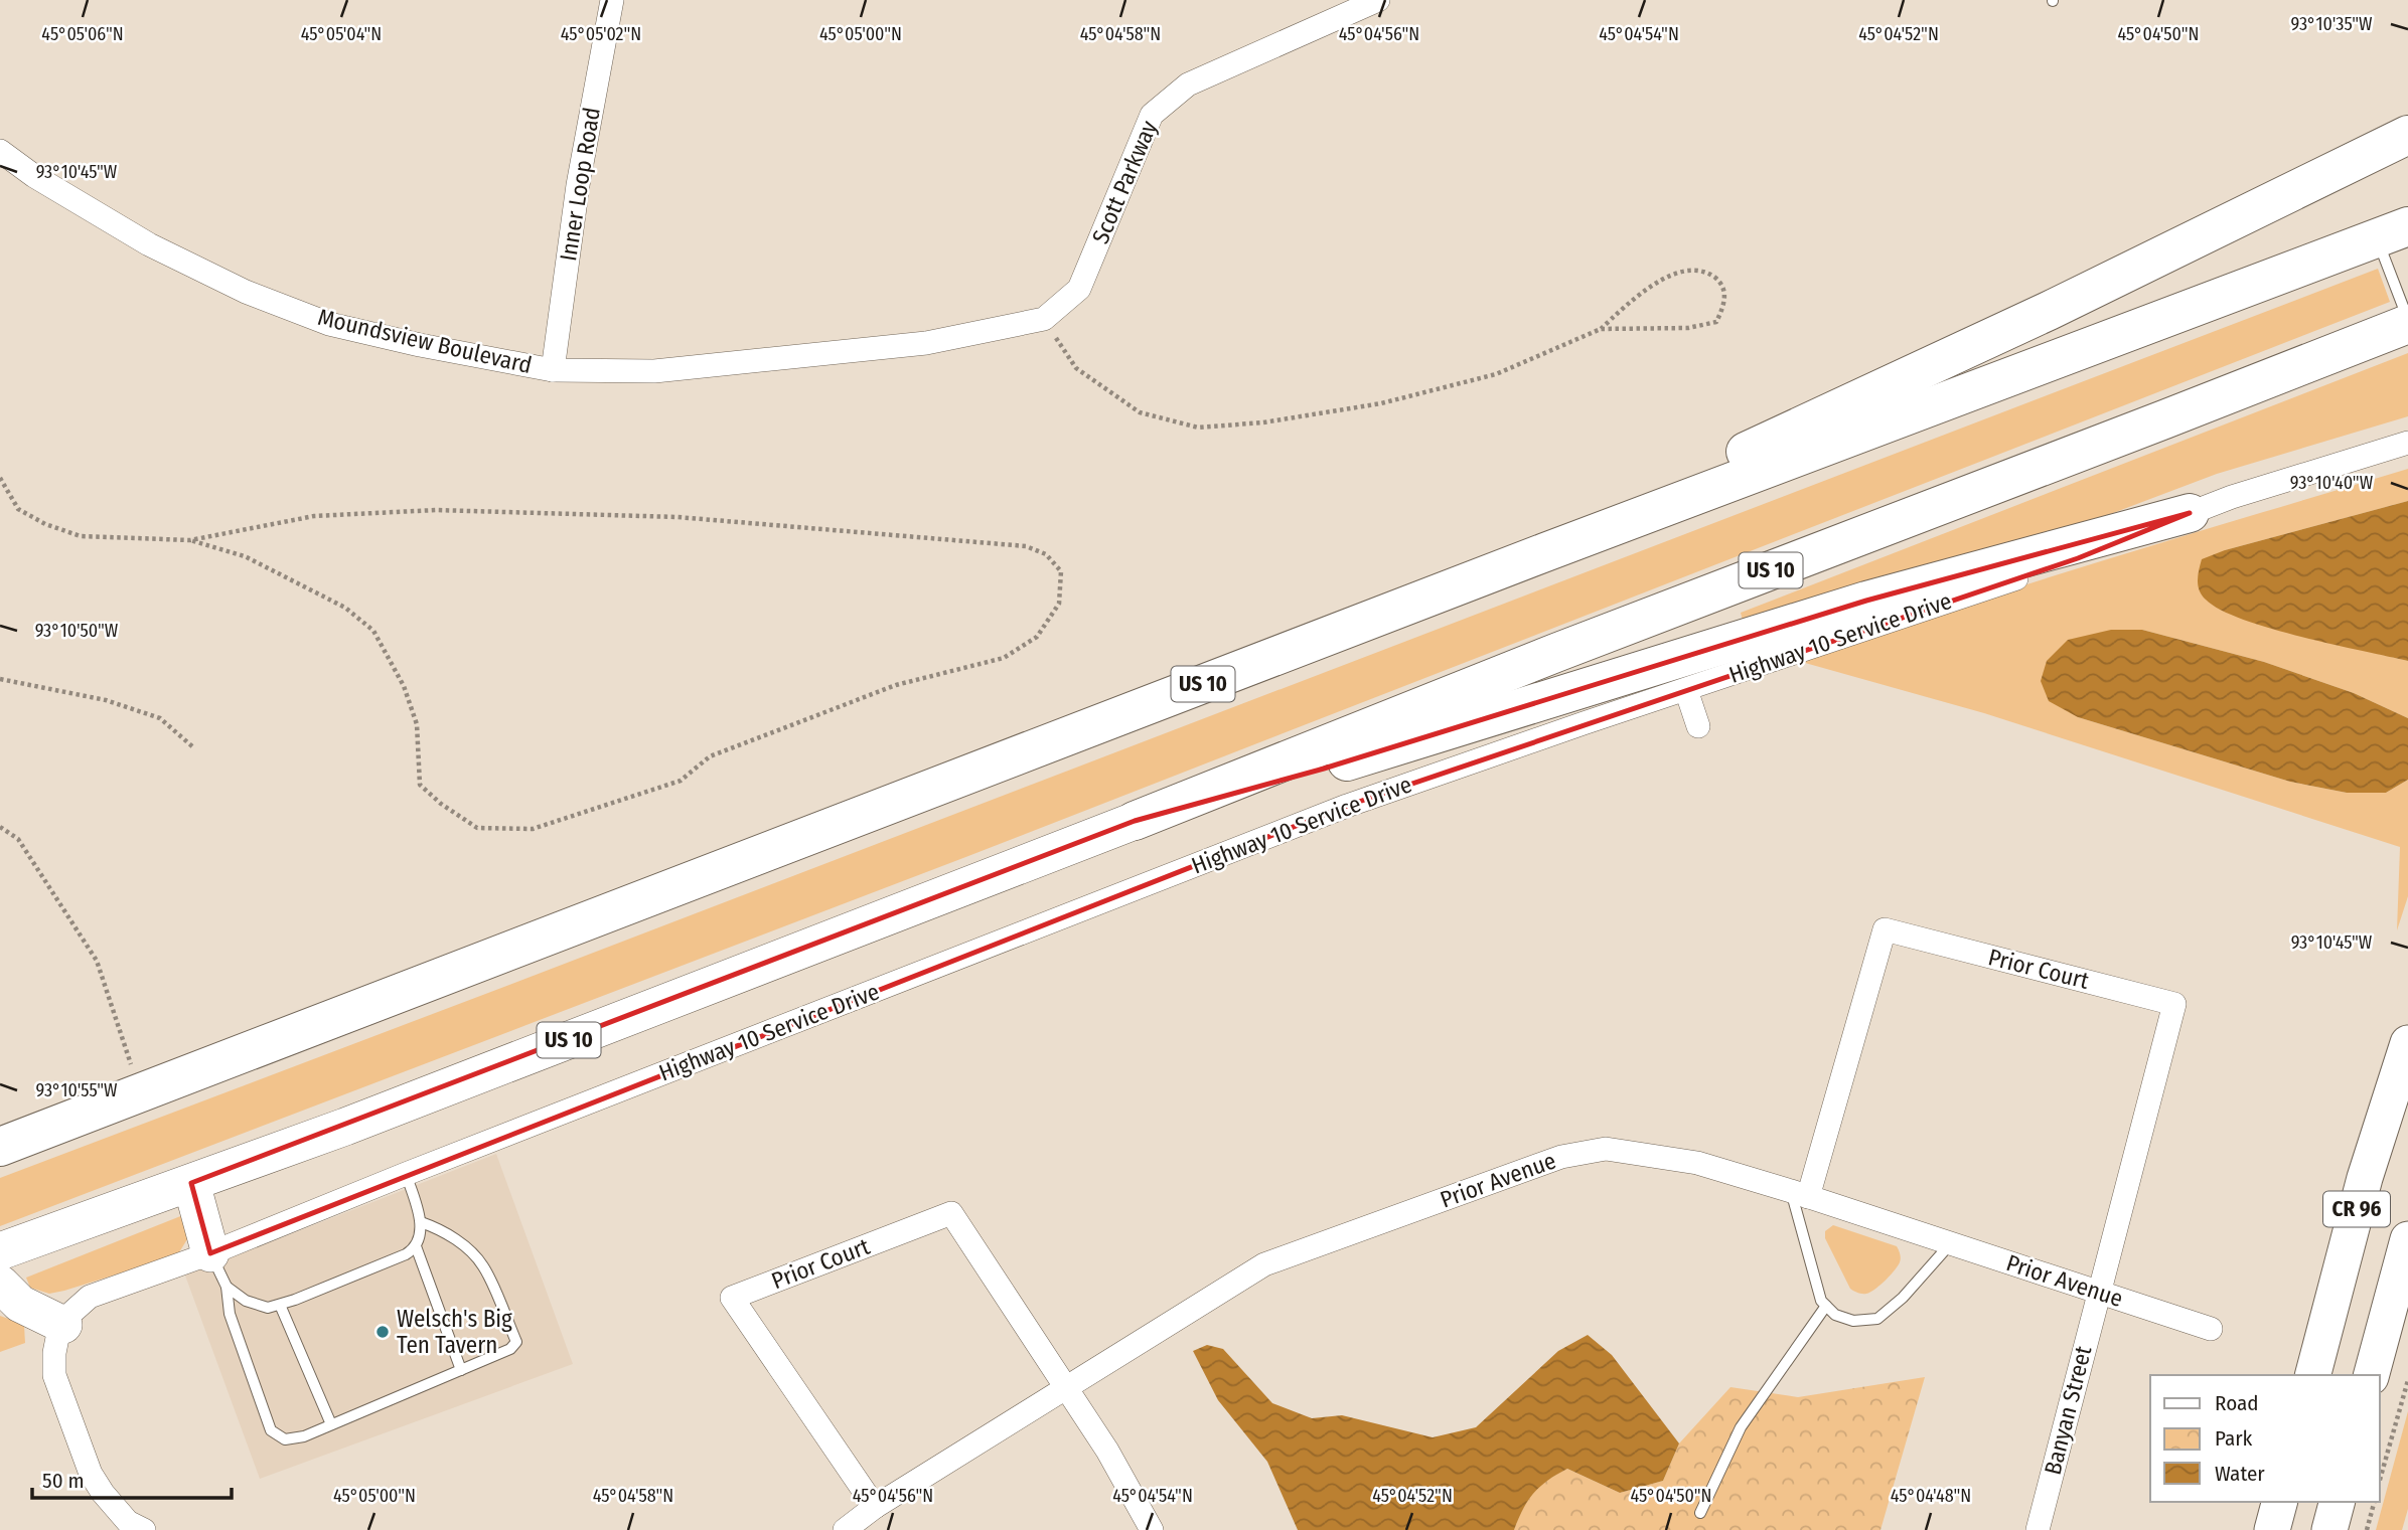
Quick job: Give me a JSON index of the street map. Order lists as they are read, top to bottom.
{
  "streets": {
    "highway": ["US 10"],
    "main road": ["CR 96"],
    "street": [
      "Scott Parkway",
      "Inner Loop Road",
      "Moundsview Boulevard",
      "Highway 10 Service Drive",
      "Prior Court",
      "Prior Avenue",
      "Banyan Street"
    ]
  },
  "crossings": [
    ["Scott Parkway", "Moundsview Boulevard"],
    ["Inner Loop Road", "Moundsview Boulevard"],
    ["Prior Court", "Prior Avenue"],
    ["Prior Court", "Banyan Street"],
    ["Prior Avenue", "Banyan Street"]
  ],
  "places": ["Welsch's Big Ten Tavern"],
  "legend": ["Road", "Park", "Water"],
  "scale_bar": "50 m",
  "coordinates": [
    "93°10'35\"W",
    "45°05'06\"N",
    "45°05'04\"N",
    "45°05'02\"N",
    "45°05'00\"N",
    "45°04'58\"N",
    "45°04'56\"N",
    "45°04'54\"N",
    "45°04'52\"N",
    "45°04'50\"N",
    "93°10'45\"W",
    "93°10'40\"W",
    "93°10'50\"W",
    "93°10'55\"W",
    "45°04'48\"N"
  ]
}
